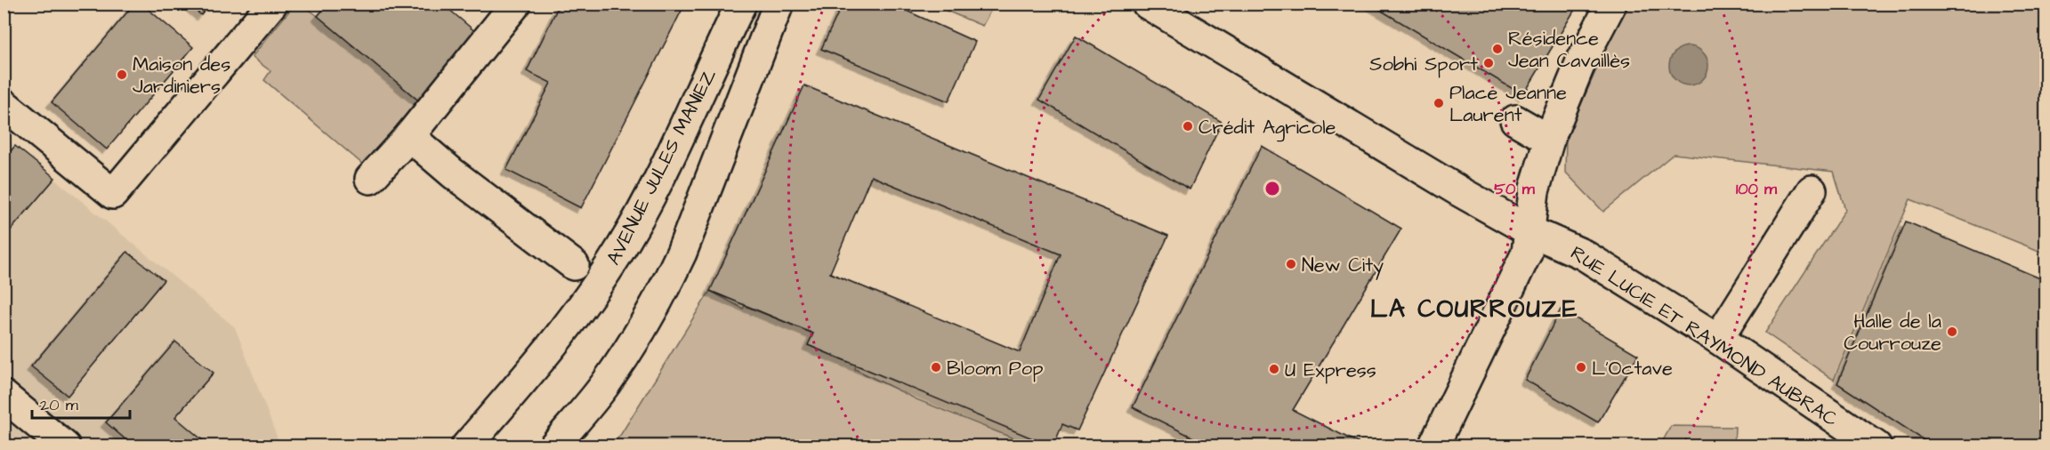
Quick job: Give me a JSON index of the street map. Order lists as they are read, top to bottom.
{
  "streets": {
    "street": ["AVENUE JULES MANIEZ", "RUE LUCIE ET RAYMOND AUBRAC"]
  },
  "districts": ["LA COURROUZE"],
  "places": [
    "Résidence Jean Cavaillès",
    "Sobhi Sport",
    "Maison des Jardiniers",
    "Place Jeanne Laurent",
    "Crédit Agricole",
    "New City",
    "Halle de la Courrouze",
    "Bloom Pop",
    "L'Octave",
    "U Express"
  ],
  "scale_bar": "20 m",
  "rings": ["50 m", "100 m"]
}
